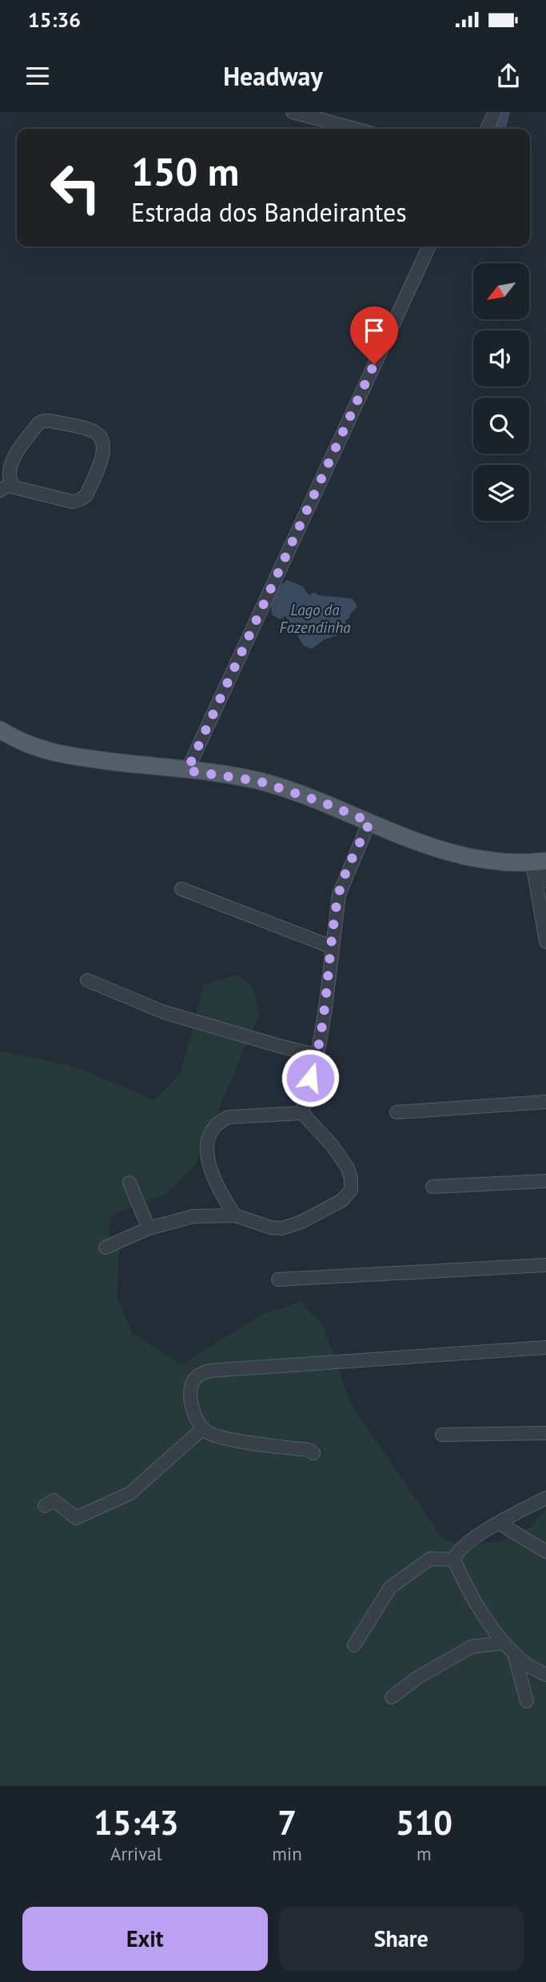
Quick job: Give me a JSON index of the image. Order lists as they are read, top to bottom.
{
  "water": ["Lago da Fazendinha"],
  "north": "bottom left",
  "page": {
    "status": "15:36",
    "header": "Headway",
    "turn": ["150 m", "Estrada dos Bandeirantes"],
    "eta": [
      "15:43",
      "Arrival",
      "7",
      "min",
      "510",
      "m"
    ],
    "buttons": ["Exit", "Share"]
  }
}
